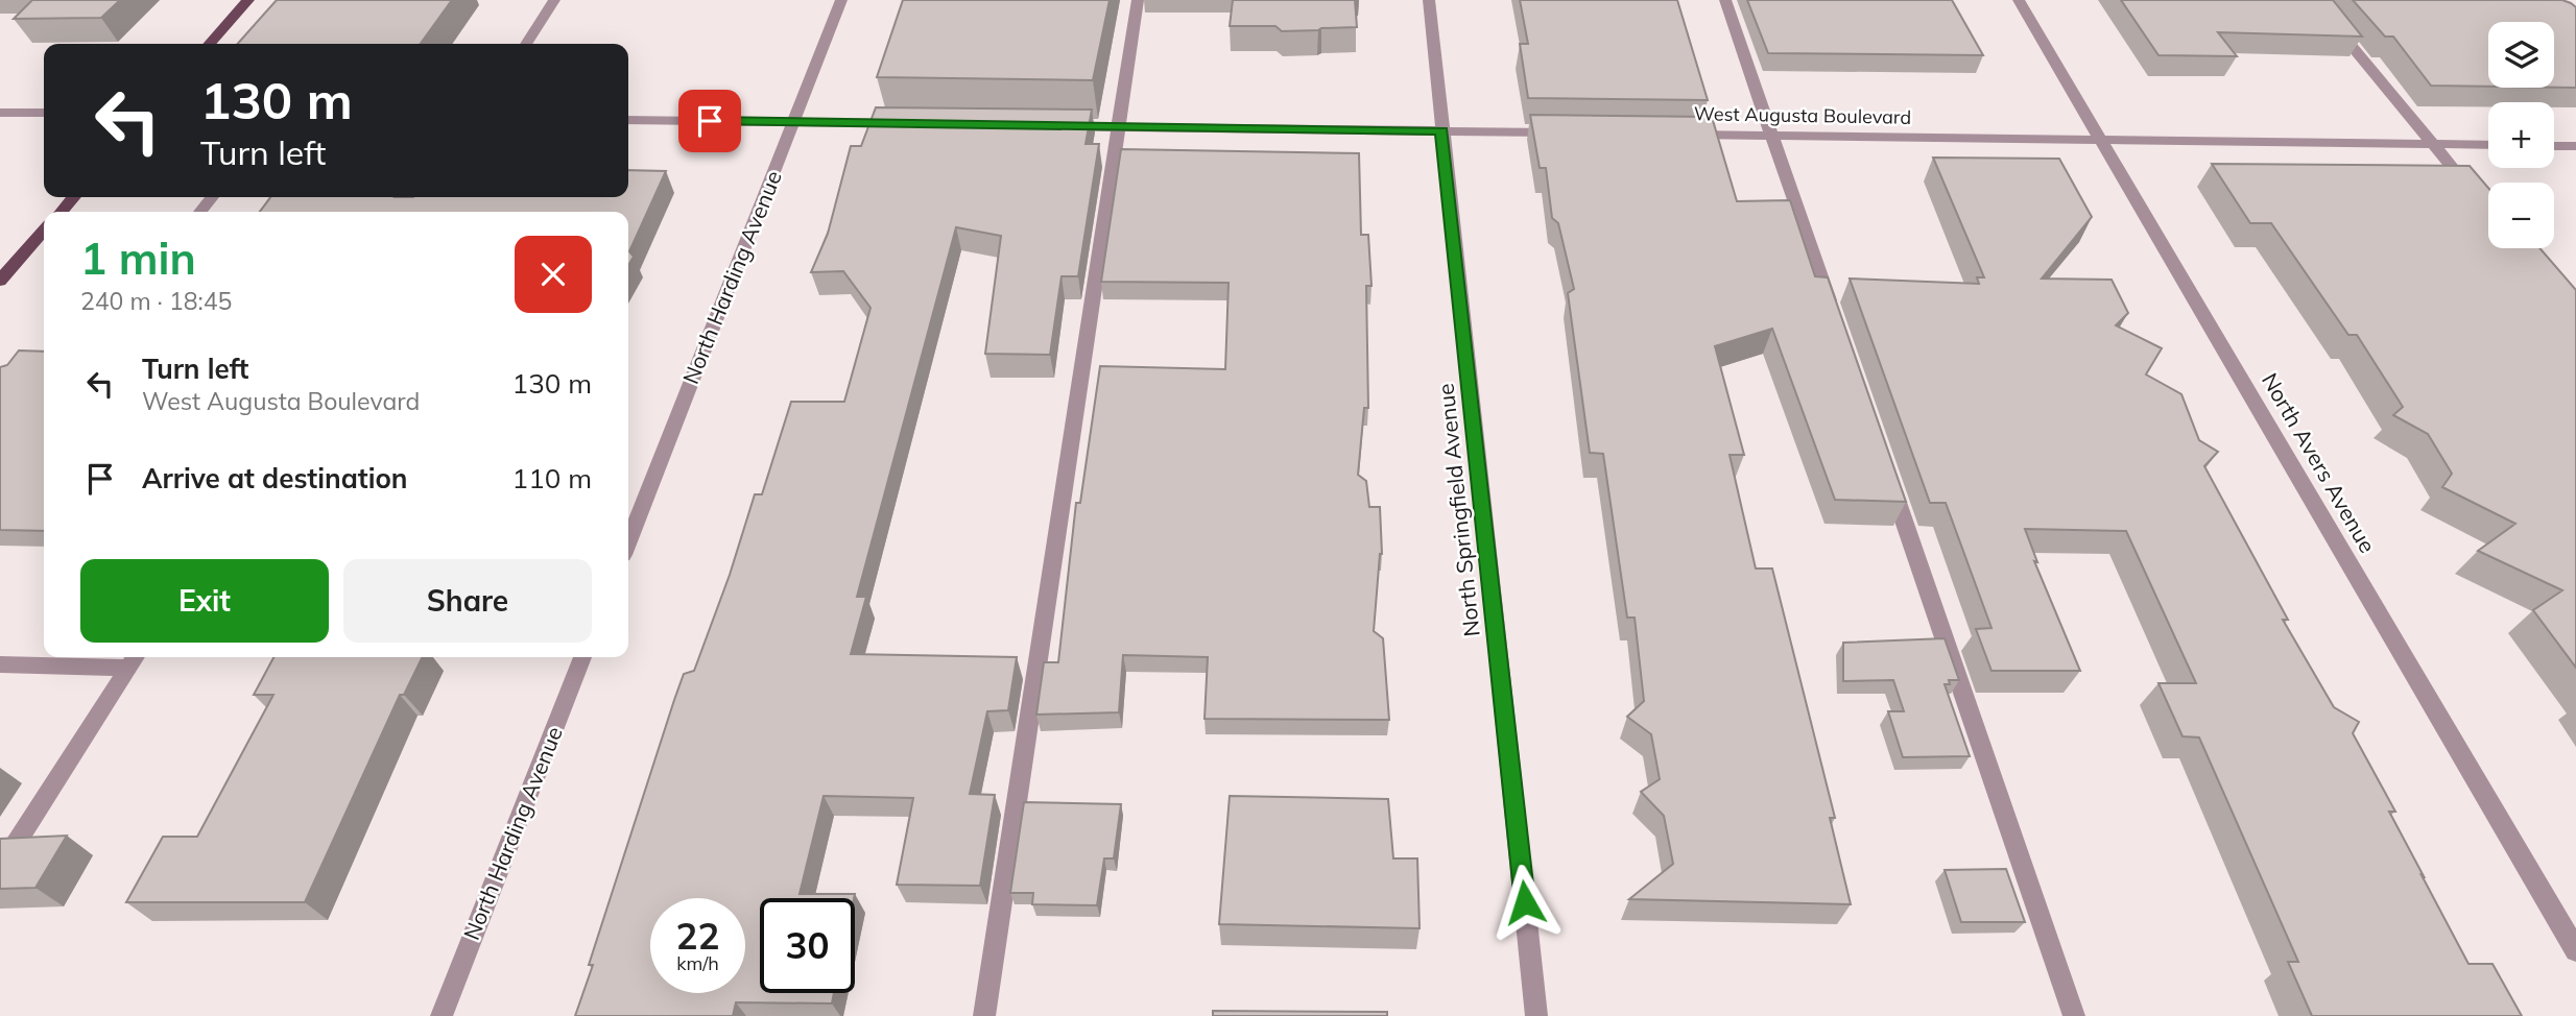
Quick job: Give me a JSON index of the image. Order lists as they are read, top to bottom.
{
  "streets": {
    "street": [
      "West Augusta Boulevard",
      "North Harding Avenue",
      "North Avers Avenue",
      "North Springfield Avenue"
    ]
  },
  "crossings": [
    ["West Augusta Boulevard", "North Avers Avenue"]
  ],
  "page": {
    "map_buttons": ["+", "−"],
    "turn": ["130 m", "Turn left"],
    "heading": ["1 min", "240 m · 18:45"],
    "list": [
      {
        "name": "Turn left",
        "note": "West Augusta Boulevard",
        "value": "130 m"
      },
      {
        "name": "Arrive at destination",
        "value": "110 m"
      }
    ],
    "buttons": ["Exit", "Share"],
    "speed": "22 km/h",
    "limit": "30"
  }
}
